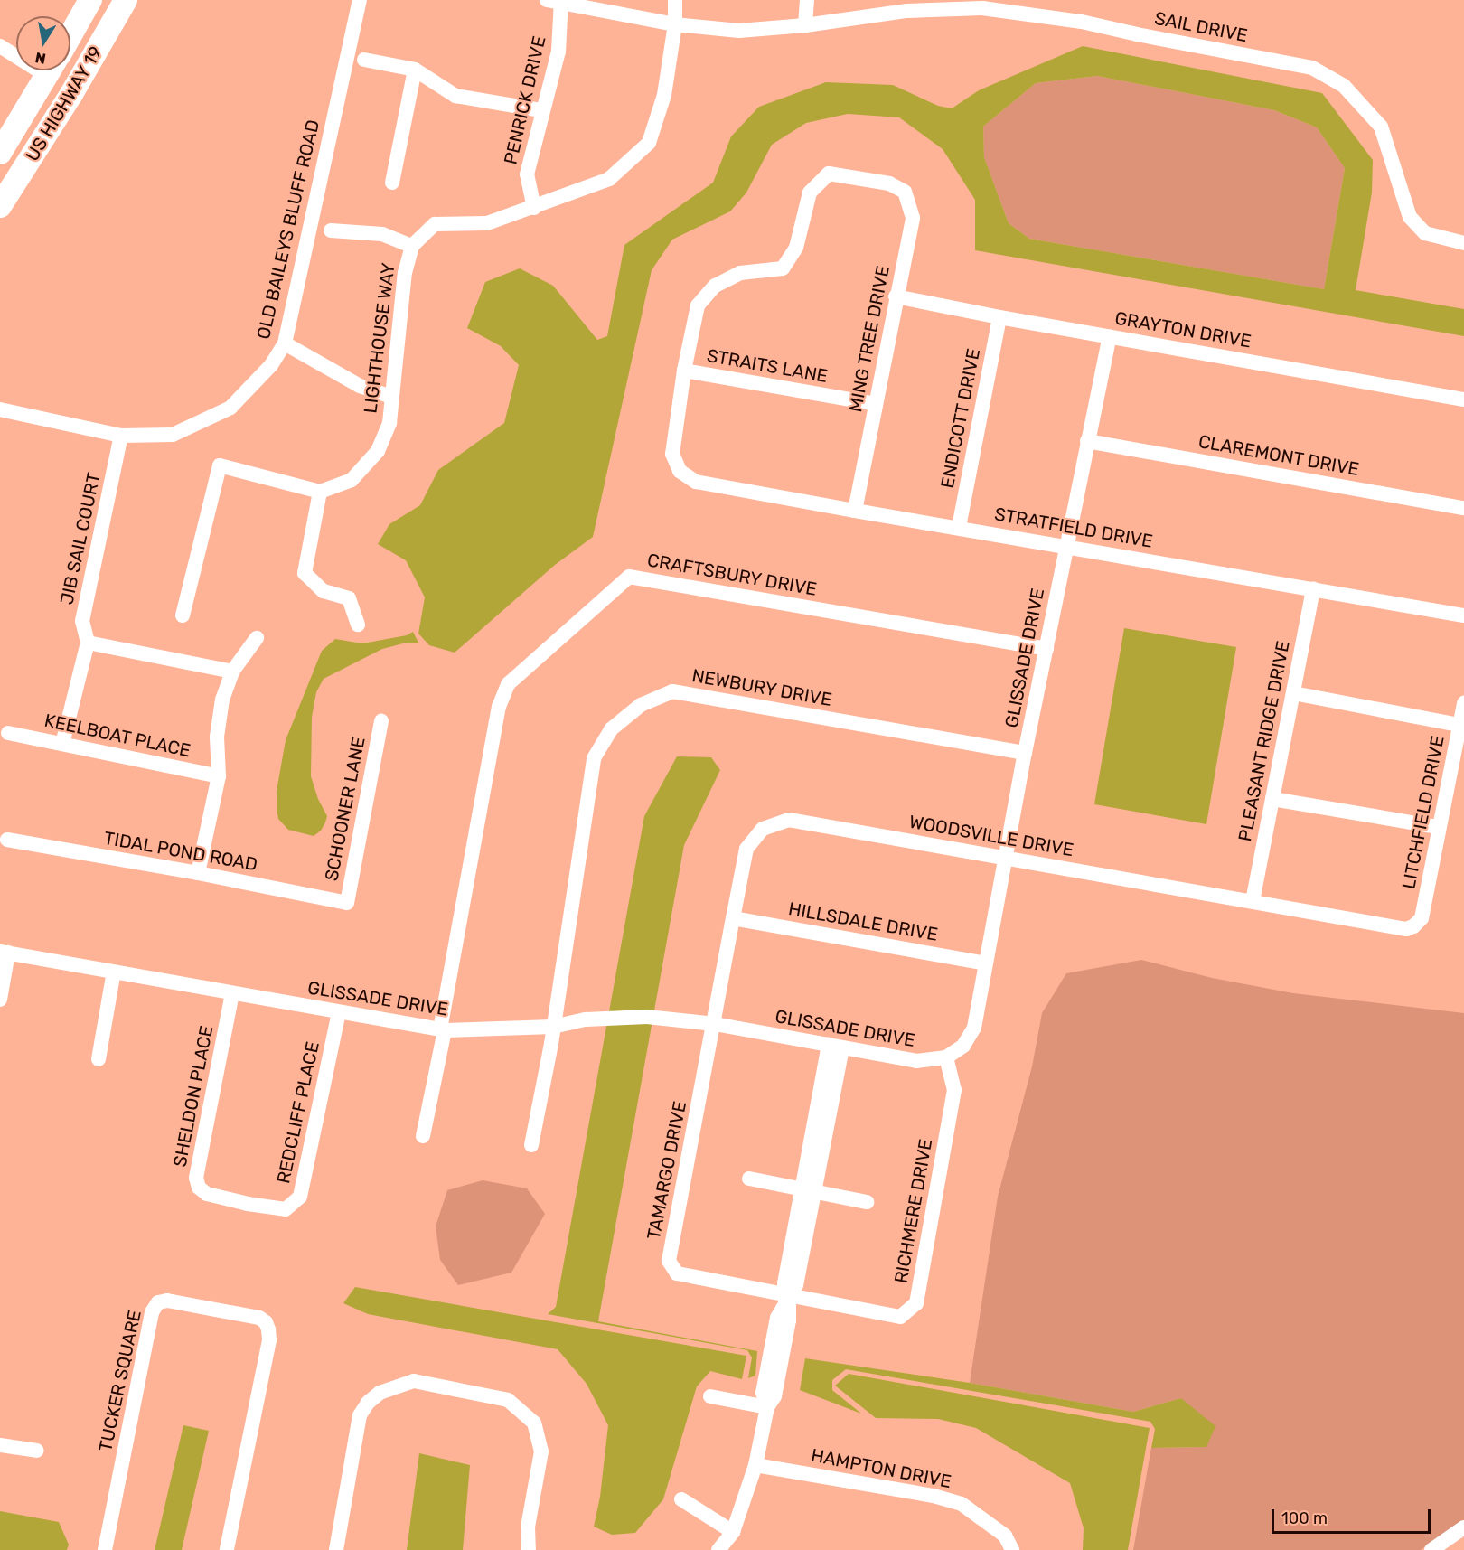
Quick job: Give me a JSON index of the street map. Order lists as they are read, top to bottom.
{
  "streets": {
    "highway": ["US HIGHWAY 19"],
    "street": [
      "SAIL DRIVE",
      "PENRICK DRIVE",
      "OLD BAILEYS BLUFF ROAD",
      "GRAYTON DRIVE",
      "LIGHTHOUSE WAY",
      "MING TREE DRIVE",
      "STRAITS LANE",
      "ENDICOTT DRIVE",
      "CLAREMONT DRIVE",
      "STRATFIELD DRIVE",
      "JIB SAIL COURT",
      "CRAFTSBURY DRIVE",
      "GLISSADE DRIVE",
      "NEWBURY DRIVE",
      "KEELBOAT PLACE",
      "PLEASANT RIDGE DRIVE",
      "SCHOONER LANE",
      "LITCHFIELD DRIVE",
      "WOODSVILLE DRIVE",
      "TIDAL POND ROAD",
      "HILLSDALE DRIVE",
      "SHELDON PLACE",
      "REDCLIFF PLACE",
      "TAMARGO DRIVE",
      "RICHMERE DRIVE",
      "TUCKER SQUARE",
      "HAMPTON DRIVE"
    ]
  },
  "crossings": [
    ["SAIL DRIVE", "PENRICK DRIVE"],
    ["SAIL DRIVE", "LIGHTHOUSE WAY"],
    ["PENRICK DRIVE", "LIGHTHOUSE WAY"],
    ["OLD BAILEYS BLUFF ROAD", "JIB SAIL COURT"],
    ["GRAYTON DRIVE", "MING TREE DRIVE"],
    ["GRAYTON DRIVE", "ENDICOTT DRIVE"],
    ["GRAYTON DRIVE", "GLISSADE DRIVE"],
    ["MING TREE DRIVE", "STRAITS LANE"],
    ["MING TREE DRIVE", "STRATFIELD DRIVE"],
    ["STRAITS LANE", "STRATFIELD DRIVE"],
    ["ENDICOTT DRIVE", "STRATFIELD DRIVE"],
    ["CLAREMONT DRIVE", "GLISSADE DRIVE"],
    ["STRATFIELD DRIVE", "GLISSADE DRIVE"],
    ["STRATFIELD DRIVE", "PLEASANT RIDGE DRIVE"],
    ["JIB SAIL COURT", "KEELBOAT PLACE"],
    ["CRAFTSBURY DRIVE", "GLISSADE DRIVE"],
    ["GLISSADE DRIVE", "NEWBURY DRIVE"],
    ["GLISSADE DRIVE", "WOODSVILLE DRIVE"],
    ["GLISSADE DRIVE", "HILLSDALE DRIVE"],
    ["GLISSADE DRIVE", "SHELDON PLACE"],
    ["GLISSADE DRIVE", "REDCLIFF PLACE"],
    ["GLISSADE DRIVE", "TAMARGO DRIVE"],
    ["GLISSADE DRIVE", "RICHMERE DRIVE"],
    ["PLEASANT RIDGE DRIVE", "WOODSVILLE DRIVE"],
    ["SCHOONER LANE", "TIDAL POND ROAD"],
    ["LITCHFIELD DRIVE", "WOODSVILLE DRIVE"],
    ["WOODSVILLE DRIVE", "HILLSDALE DRIVE"],
    ["WOODSVILLE DRIVE", "TAMARGO DRIVE"],
    ["SHELDON PLACE", "REDCLIFF PLACE"],
    ["TAMARGO DRIVE", "RICHMERE DRIVE"]
  ],
  "scale_bar": "100 m",
  "north": "bottom"
}
